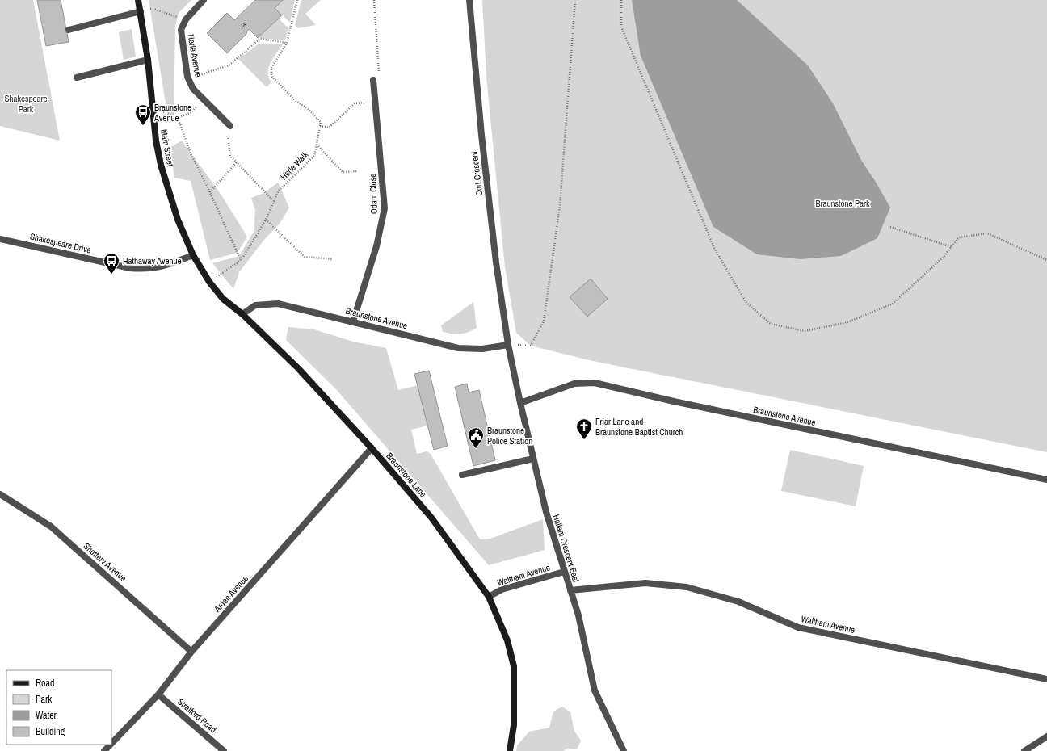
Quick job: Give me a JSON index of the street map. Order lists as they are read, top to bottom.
{
  "streets": {
    "street": [
      "Herle Avenue",
      "Main Street",
      "Cort Crescent",
      "Odam Close",
      "Shakespeare Drive",
      "Braunstone Avenue",
      "Braunstone Lane",
      "Hallam Crescent East",
      "Shottery Avenue",
      "Waltham Avenue",
      "Arden Avenue",
      "Stratford Road"
    ],
    "path": ["Herle Walk"]
  },
  "crossings": [
    ["Main Street", "Shakespeare Drive"],
    ["Main Street", "Braunstone Lane"],
    ["Herle Walk", "Braunstone Lane"],
    ["Cort Crescent", "Braunstone Avenue"],
    ["Cort Crescent", "Hallam Crescent East"],
    ["Odam Close", "Braunstone Avenue"],
    ["Shakespeare Drive", "Braunstone Lane"],
    ["Braunstone Avenue", "Braunstone Lane"],
    ["Braunstone Avenue", "Hallam Crescent East"],
    ["Braunstone Lane", "Waltham Avenue"],
    ["Braunstone Lane", "Arden Avenue"],
    ["Hallam Crescent East", "Waltham Avenue"],
    ["Shottery Avenue", "Arden Avenue"],
    ["Arden Avenue", "Stratford Road"]
  ],
  "parks": ["Shakespeare Park", "Braunstone Park"],
  "places": {
    "bus stop": ["Braunstone Avenue", "Hathaway Avenue"],
    "church": ["Friar Lane and Braunstone Baptist Church"],
    "public building": ["Braunstone Police Station"]
  },
  "house_numbers": ["18"],
  "legend": [
    "Road",
    "Park",
    "Water",
    "Building"
  ]
}
